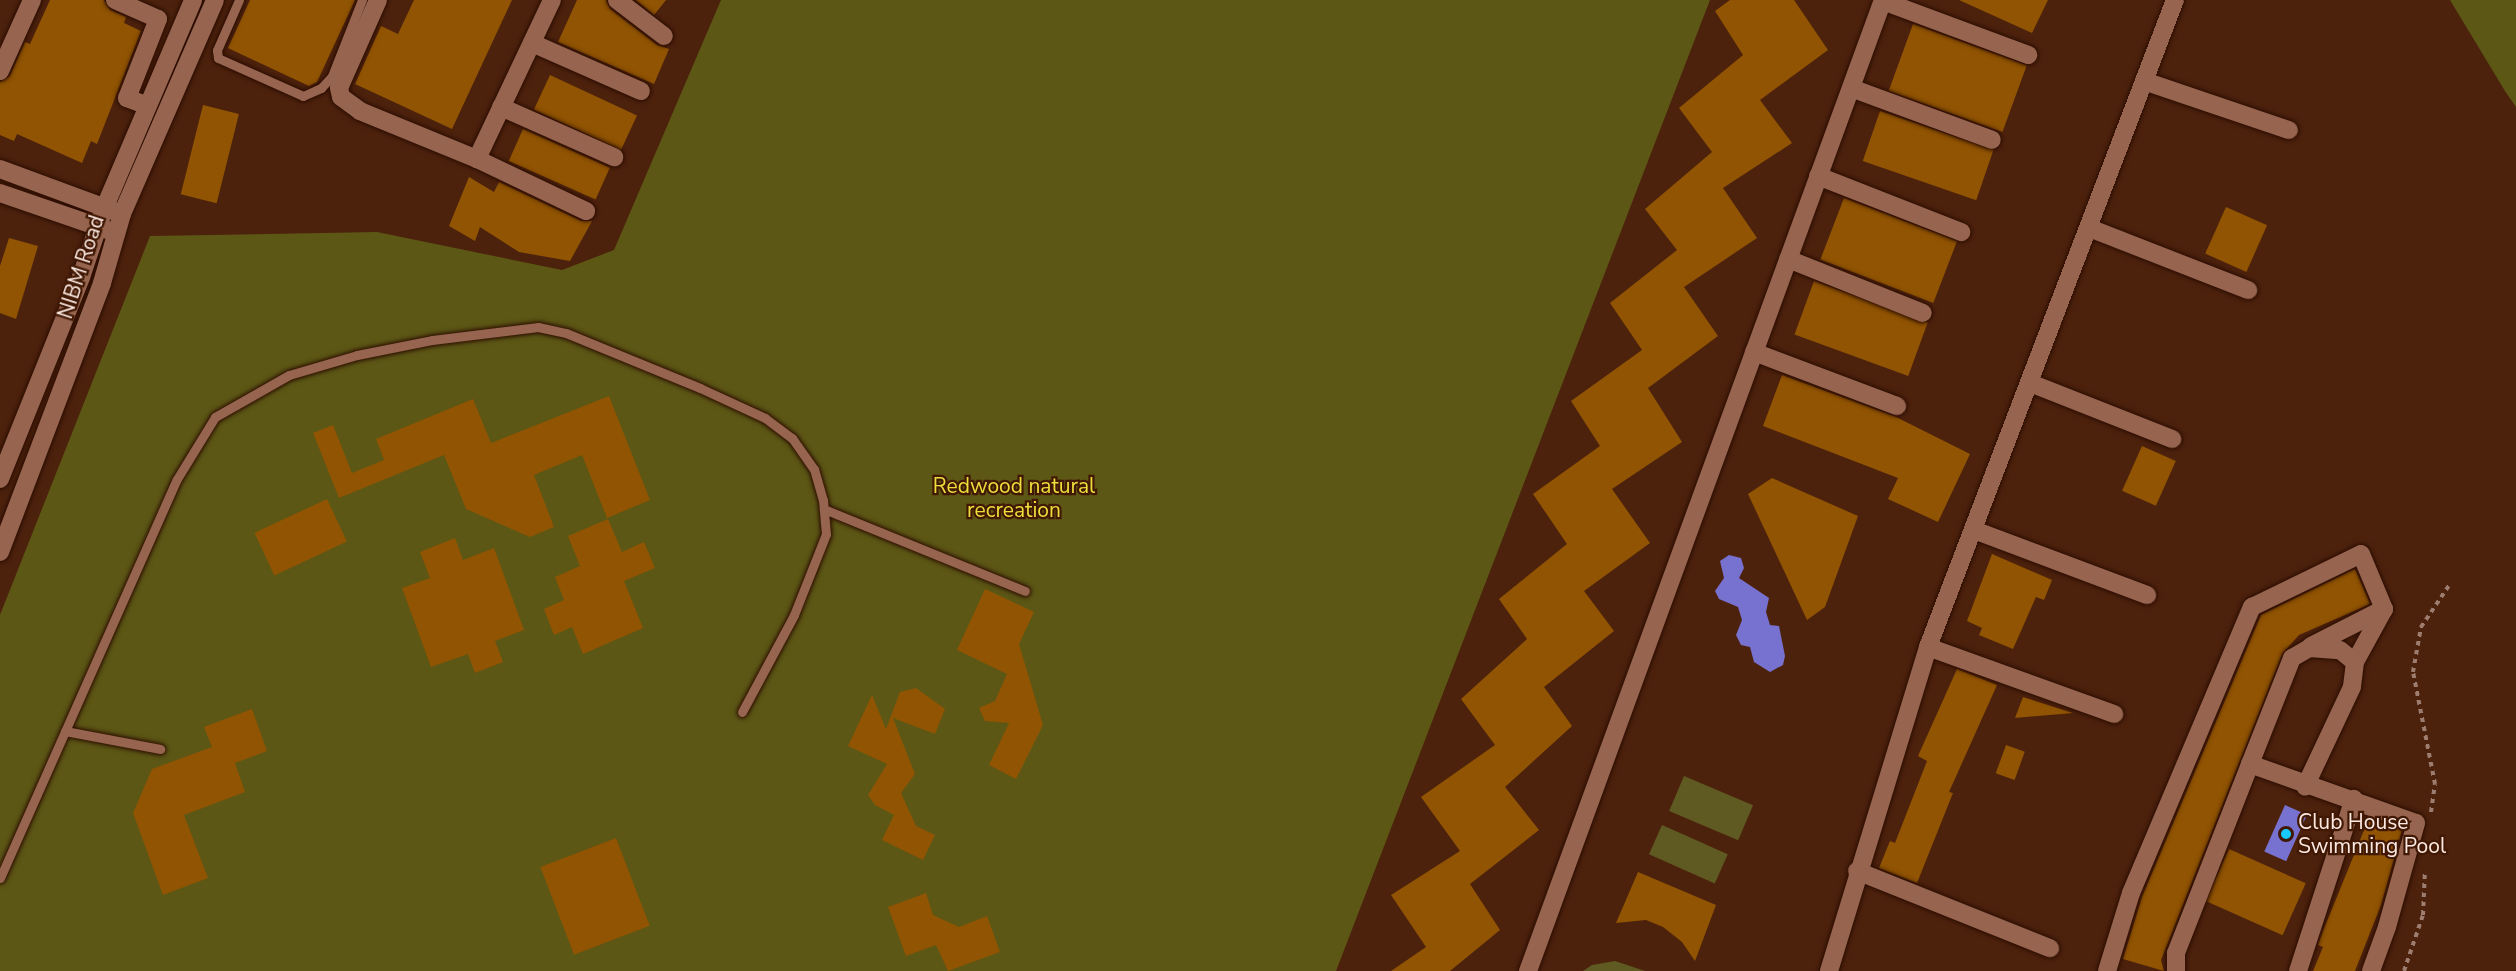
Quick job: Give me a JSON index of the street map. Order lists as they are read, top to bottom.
{
  "streets": {
    "street": ["NIBM Road"]
  },
  "parks": ["Redwood natural recreation"],
  "places": ["Club House Swimming Pool"]
}
